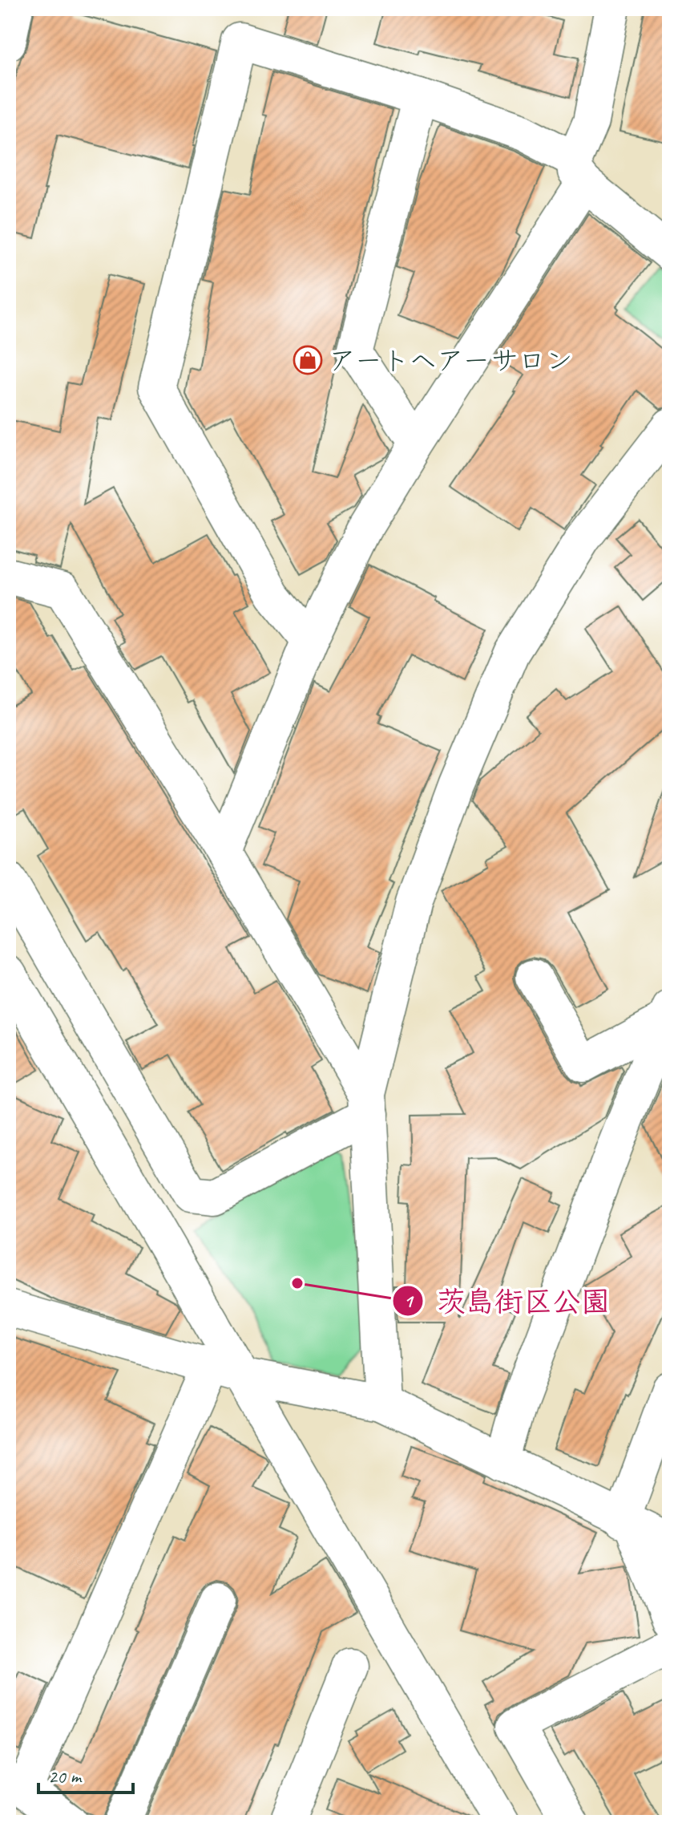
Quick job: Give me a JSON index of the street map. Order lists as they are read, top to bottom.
{
  "places": {
    "shop": ["アートヘアーサロン"],
    "other": ["茨島街区公園"]
  },
  "scale_bar": "20 m"
}
